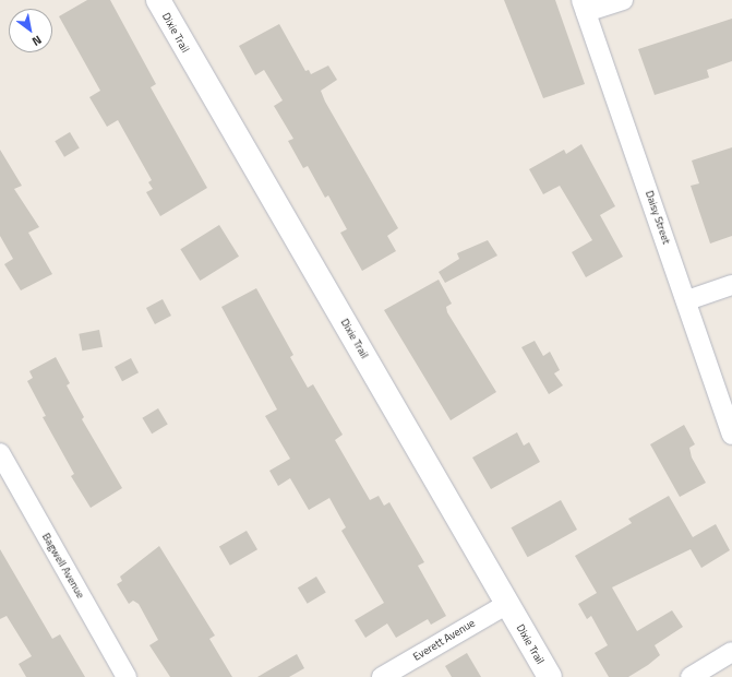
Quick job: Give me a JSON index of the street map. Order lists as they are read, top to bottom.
{
  "streets": {
    "main road": ["Dixie Trail"],
    "street": ["Daisy Street", "Bagwell Avenue", "Everett Avenue"]
  },
  "crossings": [
    ["Dixie Trail", "Everett Avenue"]
  ],
  "north": "bottom right"
}
